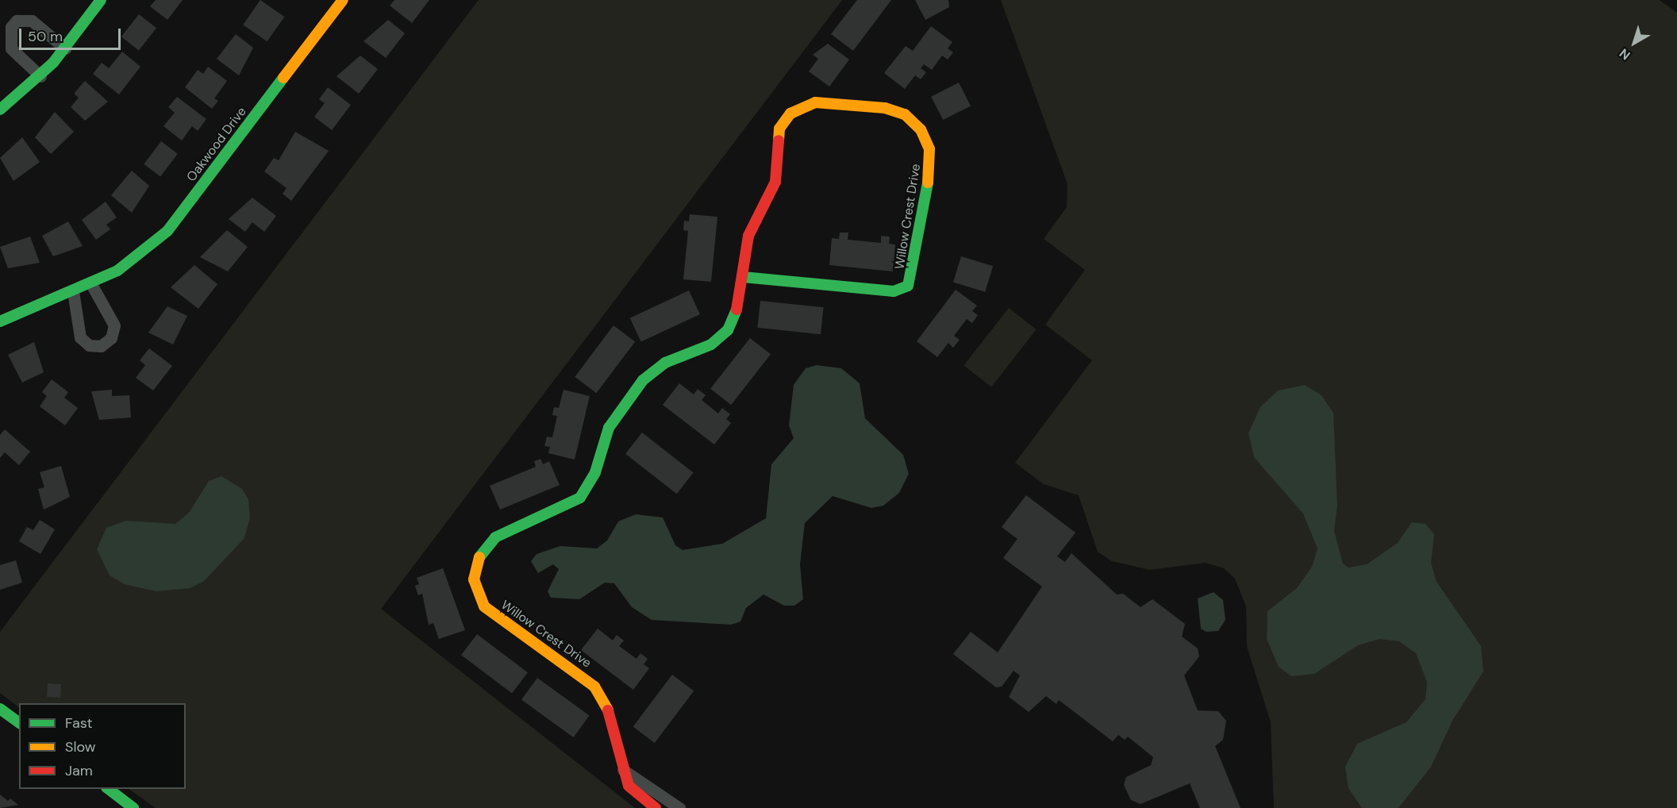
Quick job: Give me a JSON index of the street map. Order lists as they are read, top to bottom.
{
  "streets": {
    "street": ["Oakwood Drive", "Willow Crest Drive"]
  },
  "legend": ["Fast", "Slow", "Jam"],
  "scale_bar": "50 m",
  "north": "bottom left"
}
